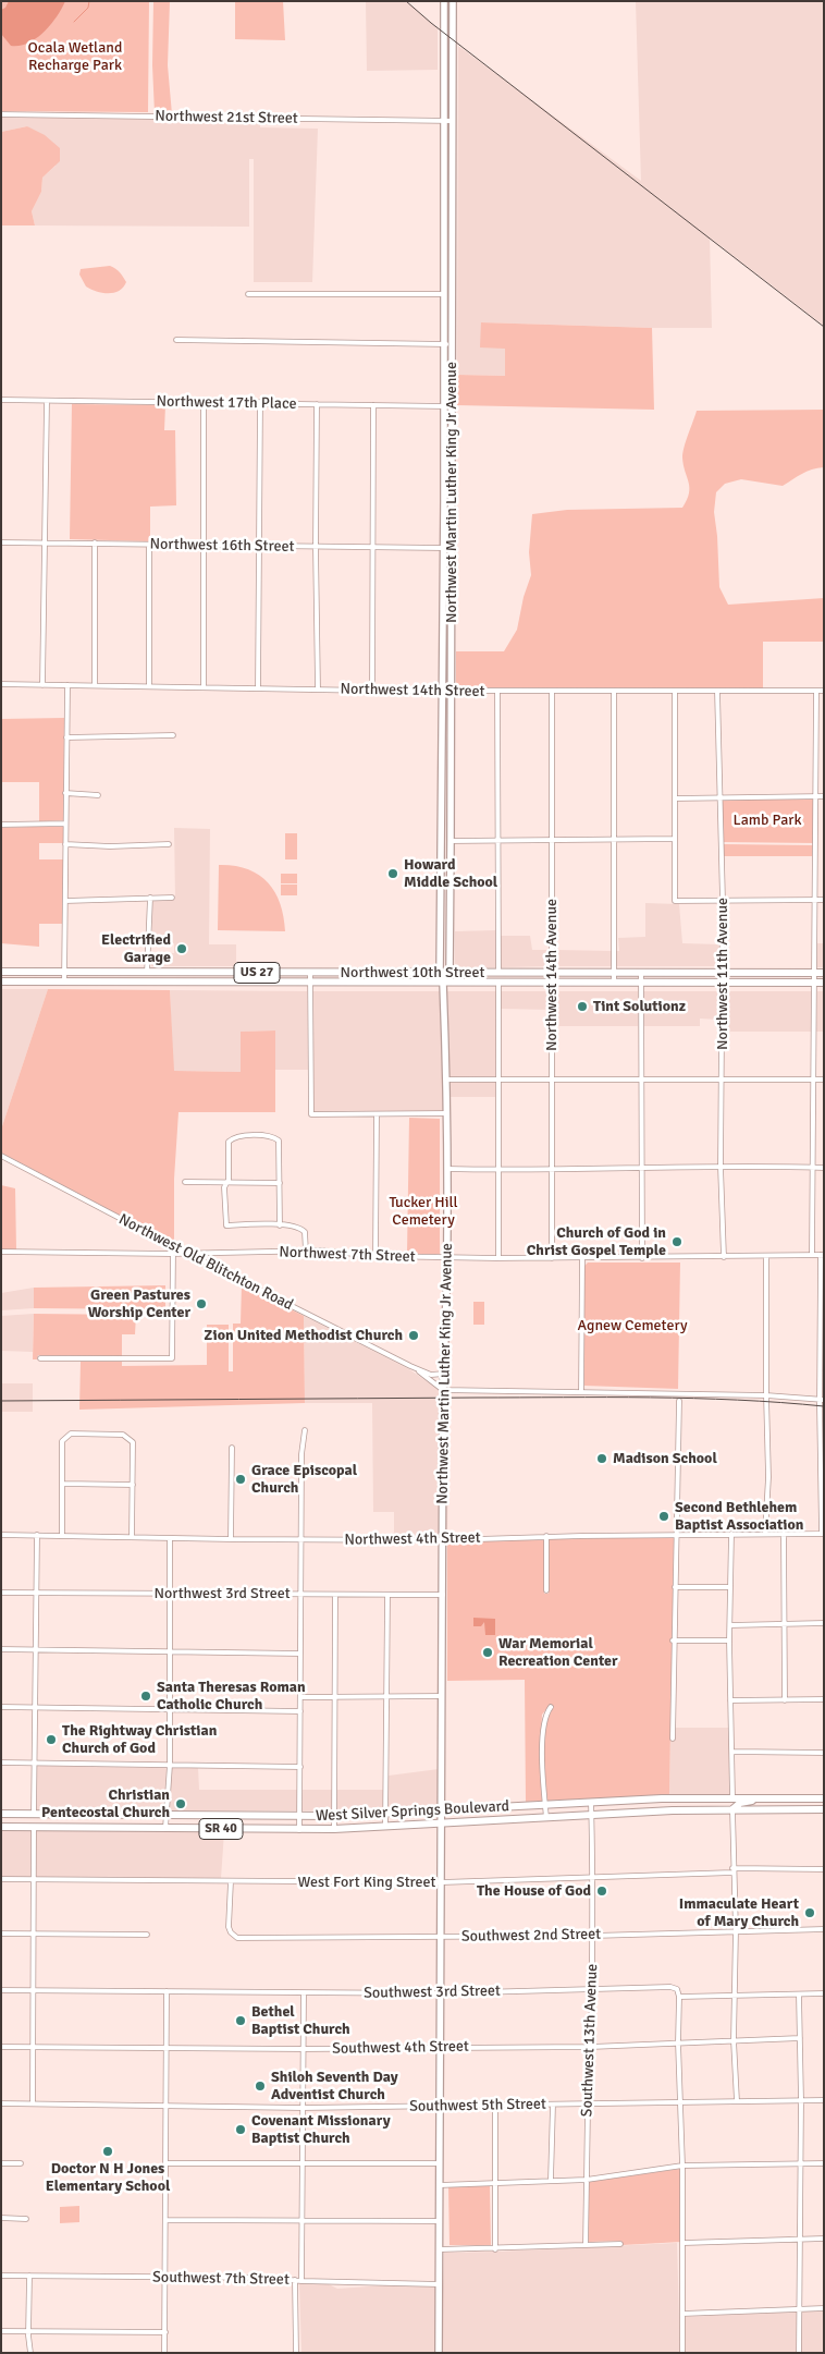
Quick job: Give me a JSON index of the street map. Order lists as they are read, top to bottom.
{
  "streets": {
    "main road": [
      "Northwest Martin Luther King Jr Avenue",
      "US 27",
      "Northwest 10th Street",
      "West Silver Springs Boulevard",
      "SR 40"
    ],
    "street": [
      "Northwest 21st Street",
      "Northwest 17th Place",
      "Northwest 16th Street",
      "Northwest 14th Street",
      "Northwest 11th Avenue",
      "Northwest 14th Avenue",
      "Northwest 7th Street",
      "Northwest Old Blitchton Road",
      "Northwest 4th Street",
      "Northwest 3rd Street",
      "West Fort King Street",
      "Southwest 2nd Street",
      "Southwest 3rd Street",
      "Southwest 13th Avenue",
      "Southwest 4th Street",
      "Southwest 5th Street",
      "Southwest 7th Street"
    ]
  },
  "crossings": [
    ["Northwest 21st Street", "Northwest Martin Luther King Jr Avenue"],
    ["Northwest 17th Place", "Northwest Martin Luther King Jr Avenue"],
    ["Northwest Martin Luther King Jr Avenue", "Northwest 16th Street"],
    ["Northwest Martin Luther King Jr Avenue", "Northwest 14th Street"],
    ["Northwest Martin Luther King Jr Avenue", "Northwest 10th Street"],
    ["Northwest Martin Luther King Jr Avenue", "Northwest 7th Street"],
    ["Northwest Martin Luther King Jr Avenue", "Northwest Old Blitchton Road"],
    ["Northwest Martin Luther King Jr Avenue", "Northwest 4th Street"],
    ["Northwest Martin Luther King Jr Avenue", "Northwest 3rd Street"],
    ["Northwest Martin Luther King Jr Avenue", "West Silver Springs Boulevard"],
    ["Northwest Martin Luther King Jr Avenue", "West Fort King Street"],
    ["Northwest Martin Luther King Jr Avenue", "Southwest 2nd Street"],
    ["Northwest Martin Luther King Jr Avenue", "Southwest 3rd Street"],
    ["Northwest Martin Luther King Jr Avenue", "Southwest 4th Street"],
    ["Northwest Martin Luther King Jr Avenue", "Southwest 5th Street"],
    ["Northwest Martin Luther King Jr Avenue", "Southwest 7th Street"],
    ["Northwest 14th Street", "Northwest 11th Avenue"],
    ["Northwest 14th Street", "Northwest 14th Avenue"],
    ["Northwest 10th Street", "Northwest 11th Avenue"],
    ["Northwest 10th Street", "Northwest 14th Avenue"],
    ["Northwest 11th Avenue", "Northwest 7th Street"],
    ["Northwest 14th Avenue", "Northwest 7th Street"],
    ["Northwest 7th Street", "Northwest Old Blitchton Road"],
    ["West Silver Springs Boulevard", "Southwest 13th Avenue"],
    ["West Fort King Street", "Southwest 2nd Street"],
    ["West Fort King Street", "Southwest 13th Avenue"],
    ["Southwest 2nd Street", "Southwest 13th Avenue"],
    ["Southwest 3rd Street", "Southwest 13th Avenue"],
    ["Southwest 13th Avenue", "Southwest 4th Street"],
    ["Southwest 13th Avenue", "Southwest 5th Street"]
  ],
  "parks": [
    "Ocala Wetland Recharge Park",
    "Lamb Park",
    "Tucker Hill Cemetery",
    "Agnew Cemetery"
  ],
  "places": [
    "Howard Middle School",
    "Electrified Garage",
    "Tint Solutionz",
    "Church of God in Christ Gospel Temple",
    "Green Pastures Worship Center",
    "Zion United Methodist Church",
    "Madison School",
    "Grace Episcopal Church",
    "Second Bethlehem Baptist Association",
    "War Memorial Recreation Center",
    "Santa Theresas Roman Catholic Church",
    "The Rightway Christian Church of God",
    "Christian Pentecostal Church",
    "The House of God",
    "Immaculate Heart of Mary Church",
    "Bethel Baptist Church",
    "Shiloh Seventh Day Adventist Church",
    "Covenant Missionary Baptist Church",
    "Doctor N H Jones Elementary School"
  ]
}
